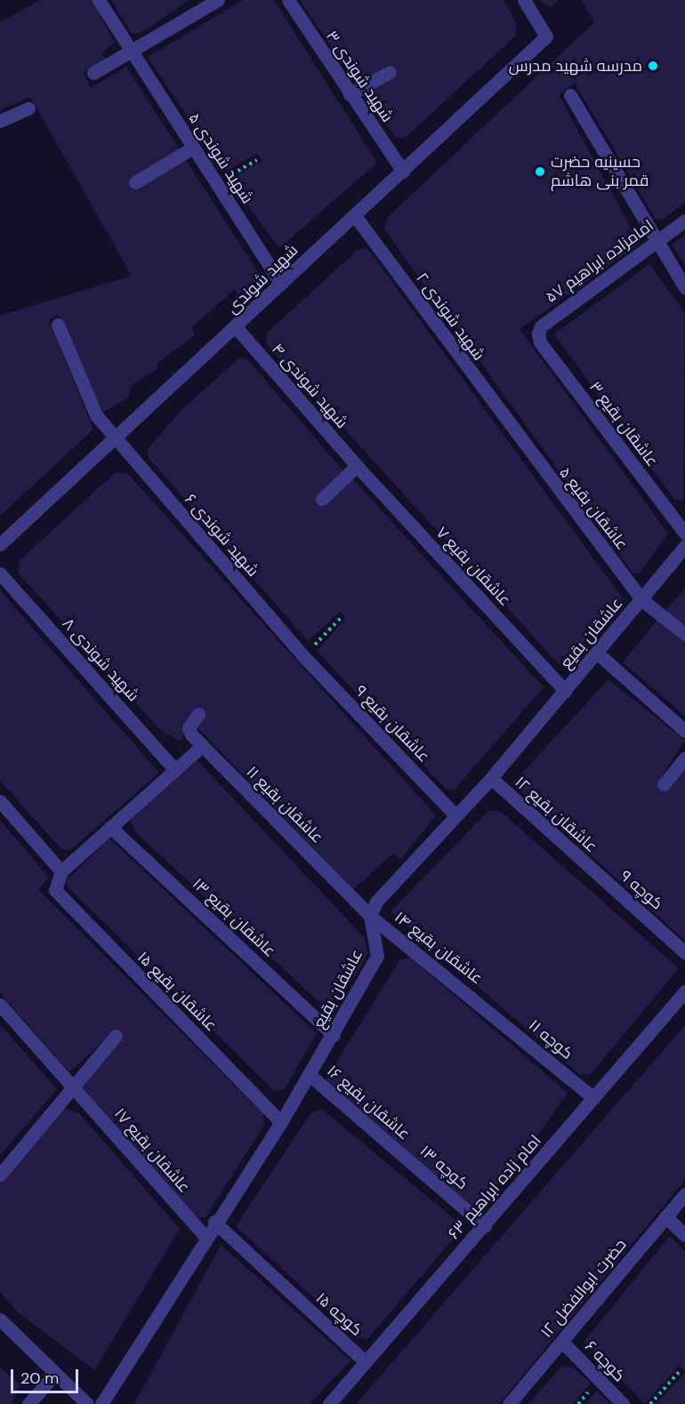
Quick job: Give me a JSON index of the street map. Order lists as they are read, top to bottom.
{
  "streets": {
    "street": [
      "شهید شوندی ۳",
      "شهید شوندی ۵",
      "امامزاده ابراهیم ۵۷",
      "شهید شوندی",
      "شهید شوندی ۲",
      "شهید شوندی ۴",
      "عاشقان بقیع ۳",
      "عاشقان بقیع ۵",
      "شهید شوندی ۶",
      "عاشقان بقیع ۷",
      "عاشقان بقیع",
      "شهید شوندی ۸",
      "عاشقان بقیع ۹",
      "عاشقان بقیع ۱۱",
      "عاشقان بقیع ۱۲",
      "کوچه ۹",
      "عاشقان بقیع ۱۳",
      "عاشقان بقیع ۱۴",
      "عاشقان بقیع ۱۵",
      "کوچه ۱۱",
      "عاشقان بقیع ۱۶",
      "عاشقان بقیع ۱۷",
      "کوچه ۱۳",
      "امام زاده ابراهیم ۶۳",
      "حضرت ابوالفضل ۱۲",
      "کوچه ۱۵",
      "کوچه ۶"
    ]
  },
  "crossings": [
    ["شهید شوندی ۳", "شهید شوندی"],
    ["شهید شوندی ۵", "شهید شوندی"],
    ["امامزاده ابراهیم ۵۷", "عاشقان بقیع ۳"],
    ["شهید شوندی", "شهید شوندی ۲"],
    ["شهید شوندی", "شهید شوندی ۴"],
    ["شهید شوندی", "شهید شوندی ۶"],
    ["شهید شوندی ۲", "عاشقان بقیع ۵"],
    ["شهید شوندی ۴", "عاشقان بقیع ۷"],
    ["عاشقان بقیع ۵", "عاشقان بقیع"],
    ["شهید شوندی ۶", "عاشقان بقیع ۹"],
    ["عاشقان بقیع ۷", "عاشقان بقیع"],
    ["عاشقان بقیع", "عاشقان بقیع ۹"],
    ["عاشقان بقیع", "عاشقان بقیع ۱۱"],
    ["عاشقان بقیع", "عاشقان بقیع ۱۲"],
    ["عاشقان بقیع", "عاشقان بقیع ۱۳"],
    ["عاشقان بقیع", "عاشقان بقیع ۱۴"],
    ["عاشقان بقیع", "عاشقان بقیع ۱۵"],
    ["عاشقان بقیع", "عاشقان بقیع ۱۶"],
    ["عاشقان بقیع", "عاشقان بقیع ۱۷"],
    ["عاشقان بقیع", "کوچه ۱۵"],
    ["عاشقان بقیع ۱۱", "عاشقان بقیع ۱۴"],
    ["عاشقان بقیع ۱۲", "کوچه ۹"],
    ["عاشقان بقیع ۱۴", "کوچه ۱۱"],
    ["کوچه ۱۱", "امام زاده ابراهیم ۶۳"],
    ["عاشقان بقیع ۱۶", "کوچه ۱۳"],
    ["کوچه ۱۳", "امام زاده ابراهیم ۶۳"],
    ["امام زاده ابراهیم ۶۳", "کوچه ۱۵"],
    ["حضرت ابوالفضل ۱۲", "کوچه ۶"]
  ],
  "places": ["مدرسه شهید مدرس", "حسینیه حضرت قمر بنی هاشم"],
  "scale_bar": "20 m"
}
